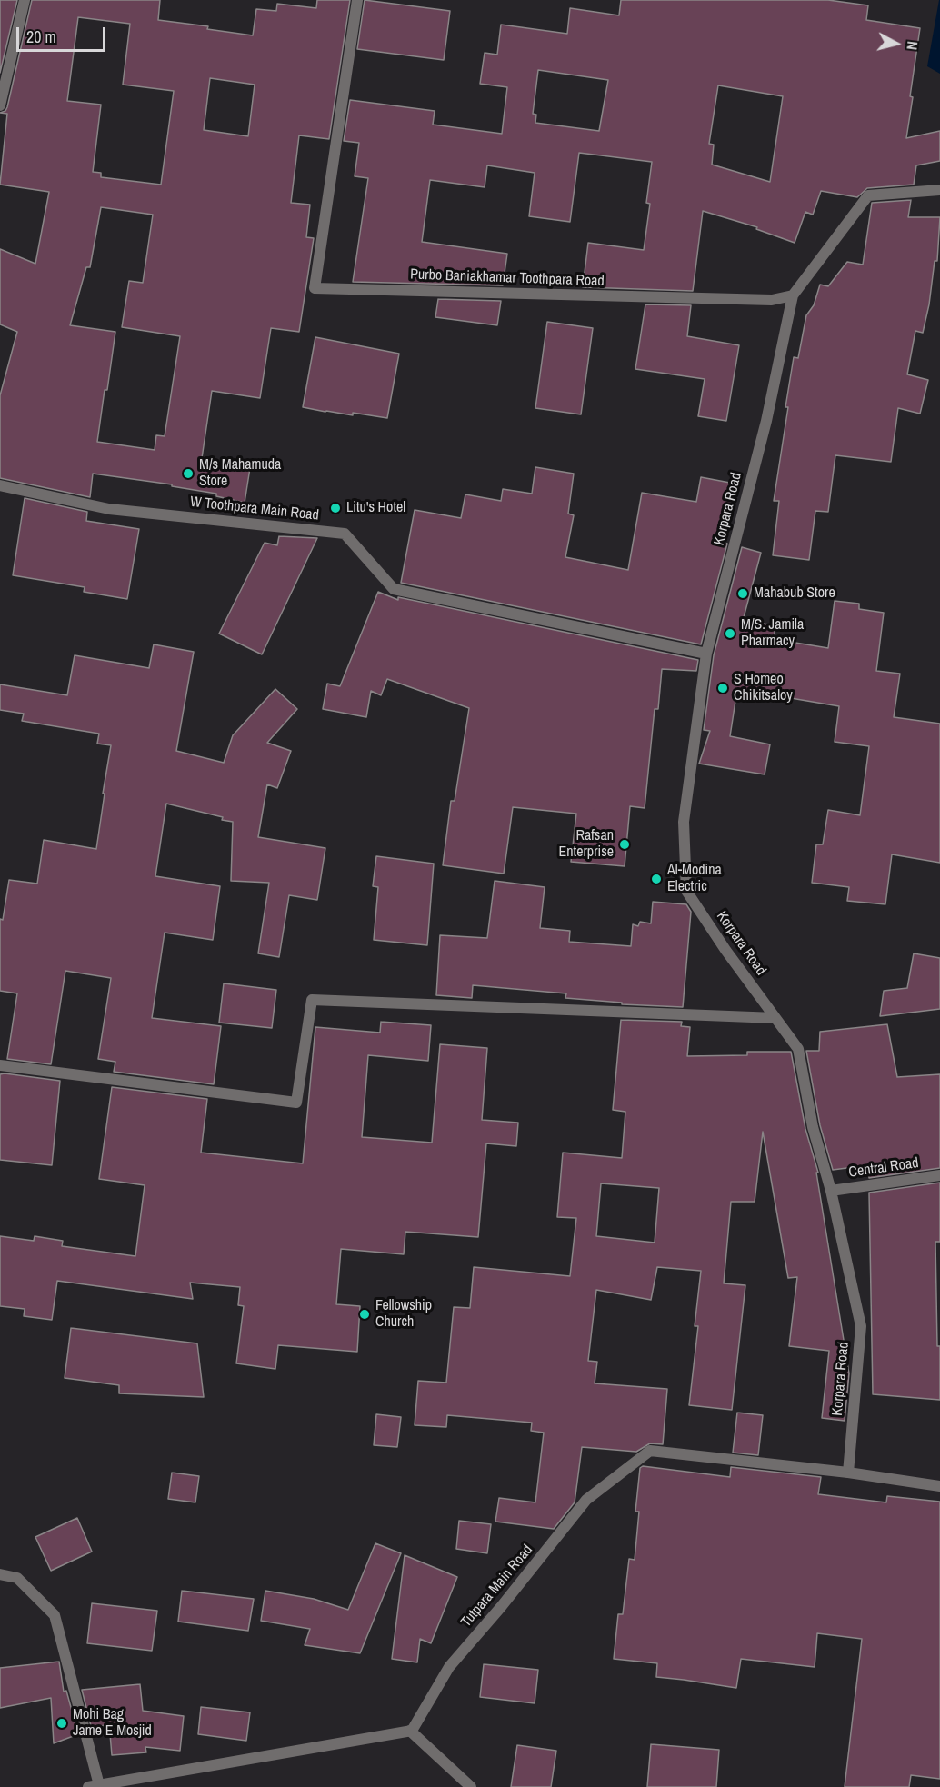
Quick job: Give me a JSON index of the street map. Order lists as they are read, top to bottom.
{
  "streets": {
    "street": [
      "Purbo Baniakhamar Toothpara Road",
      "W Toothpara Main Road",
      "Korpara Road",
      "Central Road",
      "Tutpara Main Road"
    ]
  },
  "crossings": [
    ["Purbo Baniakhamar Toothpara Road", "Korpara Road"],
    ["W Toothpara Main Road", "Korpara Road"],
    ["Korpara Road", "Central Road"],
    ["Korpara Road", "Tutpara Main Road"]
  ],
  "places": [
    "M/s Mahamuda Store",
    "Litu's Hotel",
    "Mahabub Store",
    "M/S. Jamila Pharmacy",
    "S Homeo Chikitsaloy",
    "Rafsan Enterprise",
    "Al-Modina Electric",
    "Fellowship Church",
    "Mohi Bag Jame E Mosjid"
  ],
  "scale_bar": "20 m",
  "north": "right"
}
